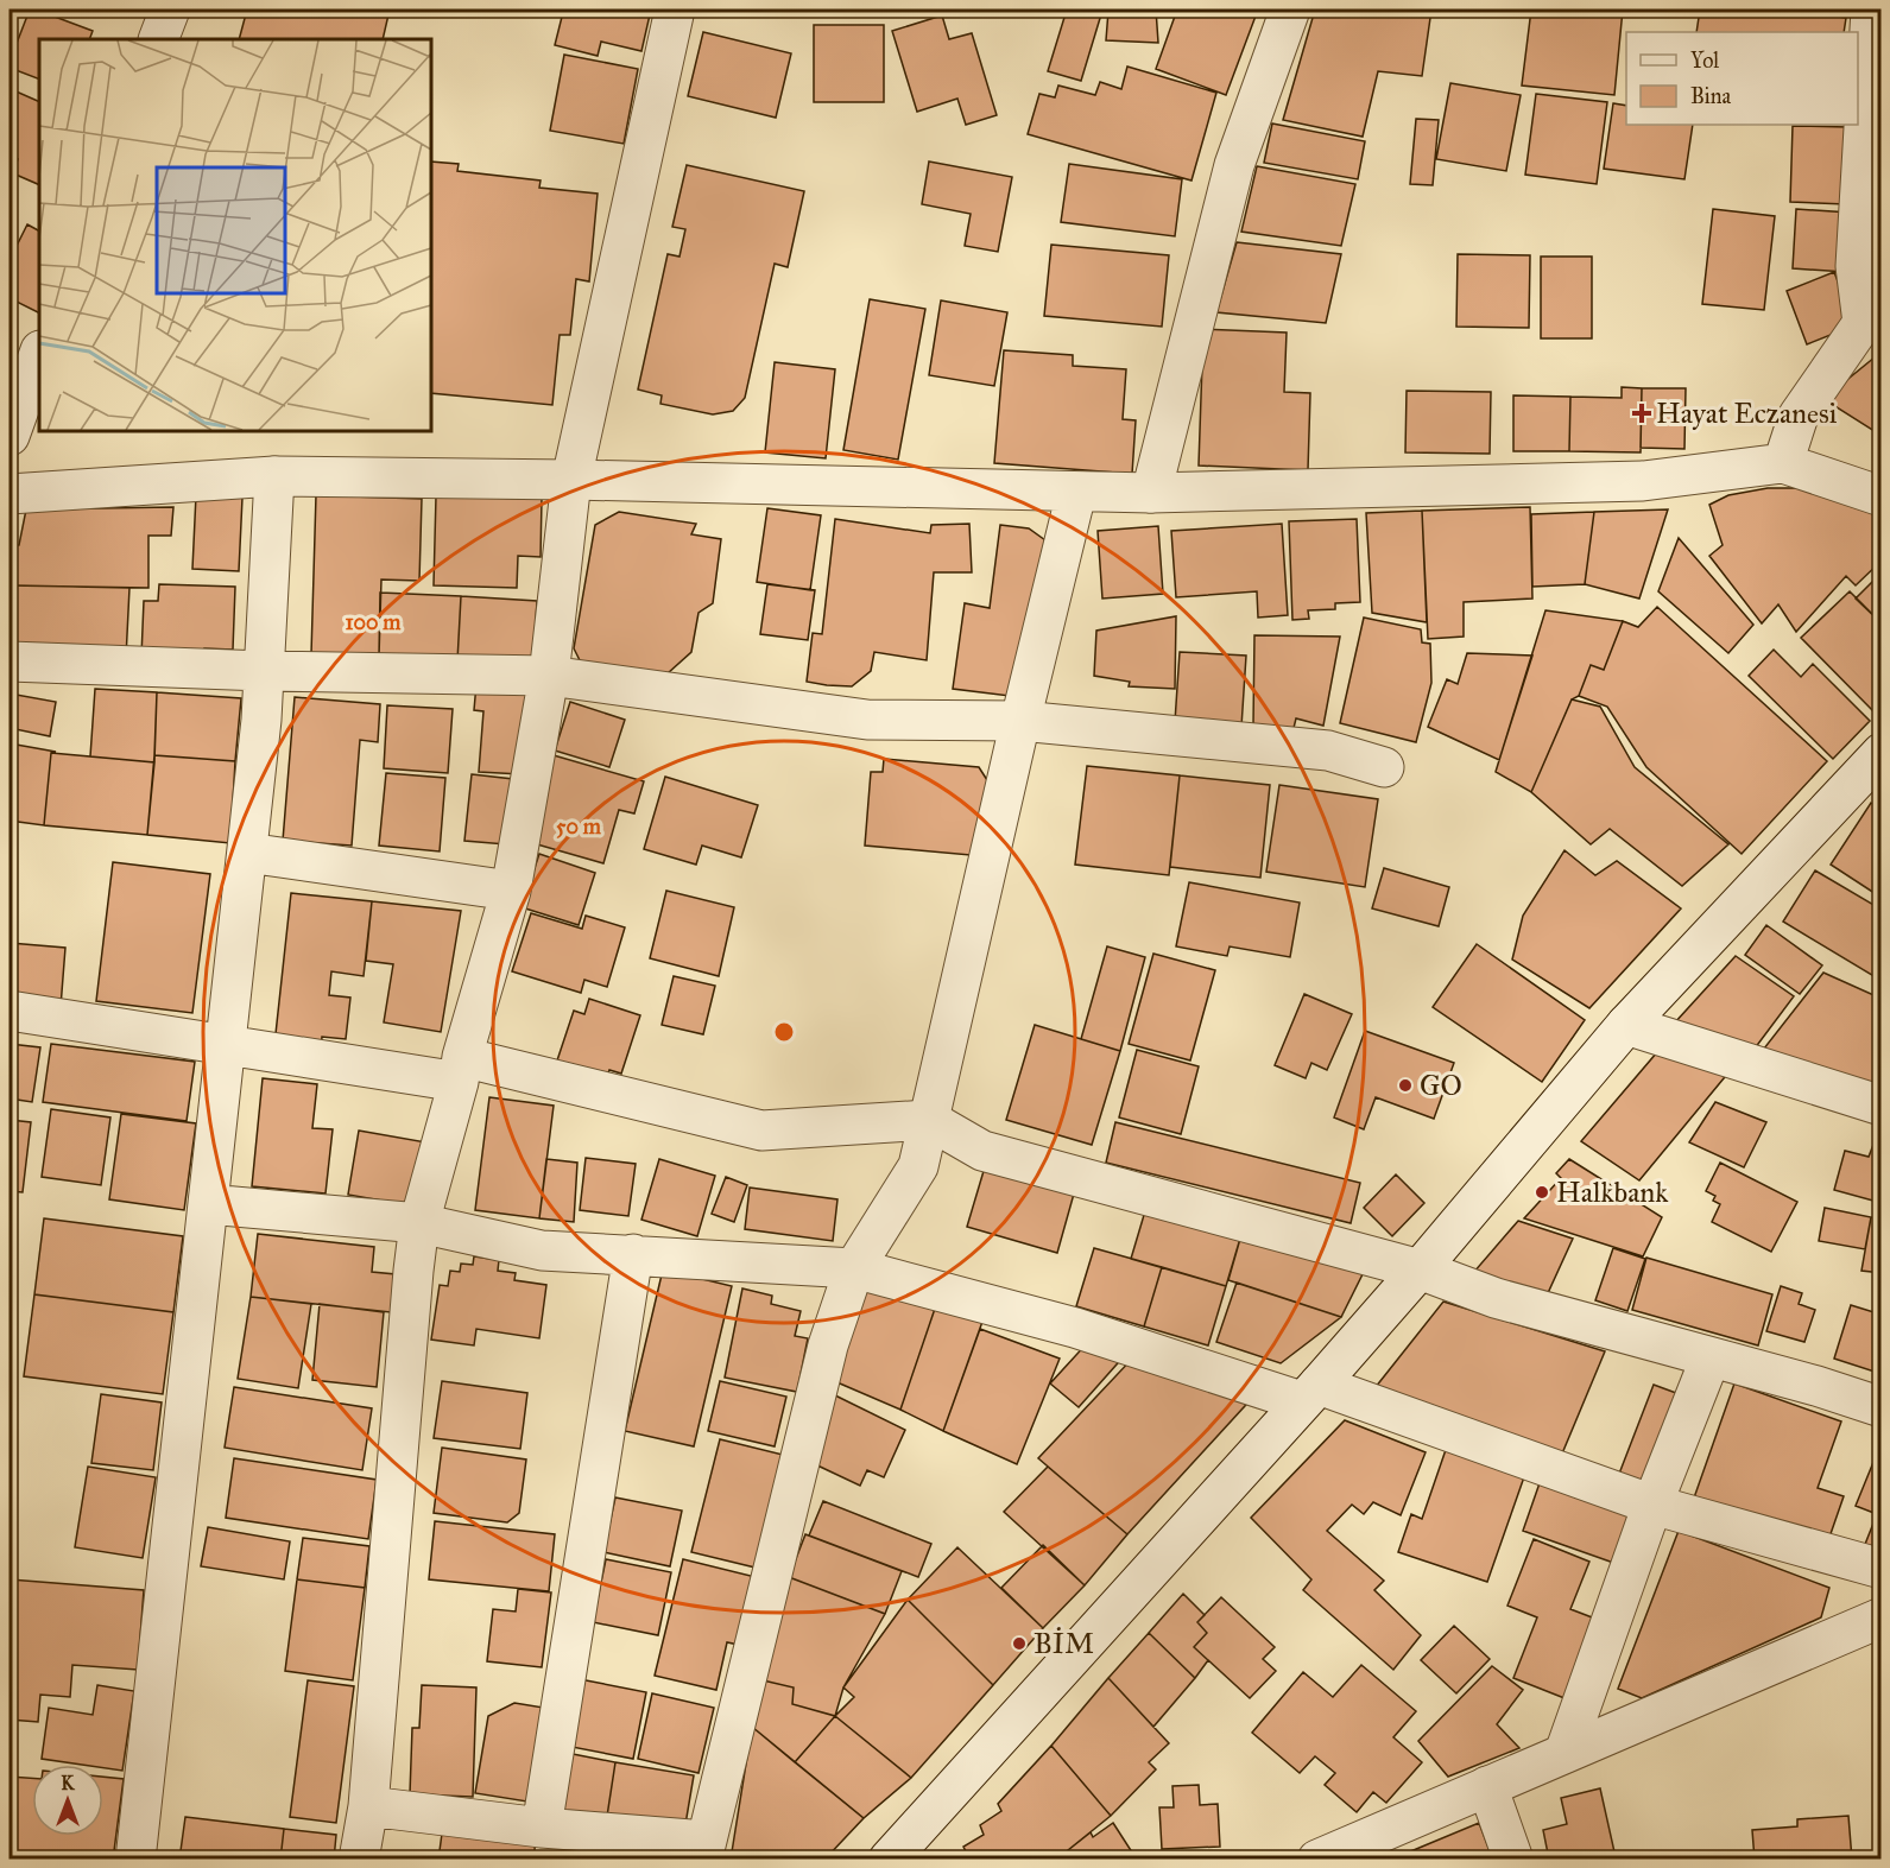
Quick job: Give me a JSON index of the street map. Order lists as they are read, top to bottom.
{
  "places": {
    "health": ["Hayat Eczanesi"],
    "other": ["GO", "Halkbank", "BİM"]
  },
  "legend": ["Yol", "Bina"],
  "north": "top",
  "rings": ["100 m", "50 m"]
}
